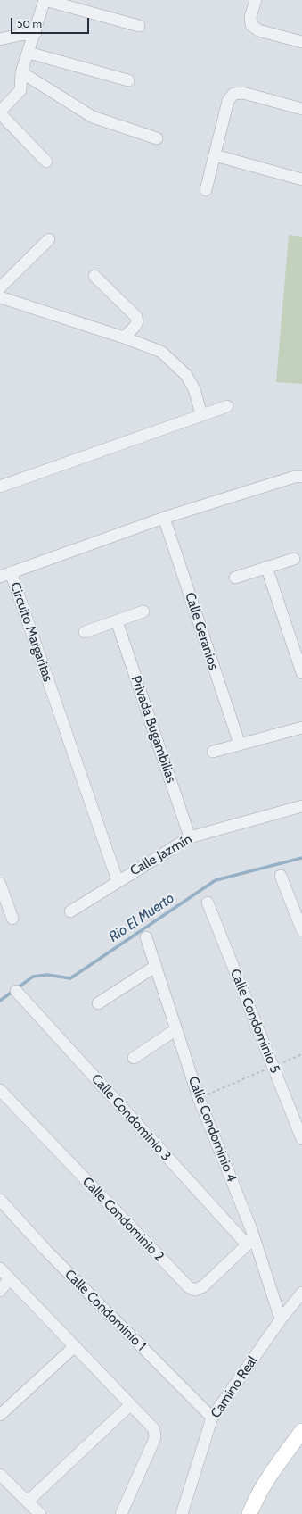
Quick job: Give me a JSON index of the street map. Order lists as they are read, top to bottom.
{
  "streets": {
    "street": [
      "Calle Geranios",
      "Circuito Margaritas",
      "Privada Bugambilias",
      "Calle Jazmín",
      "Calle Condominio 5",
      "Calle Condominio 3",
      "Calle Condominio 4",
      "Calle Condominio 2",
      "Calle Condominio 1",
      "Camino Real"
    ]
  },
  "crossings": [
    ["Calle Geranios", "Circuito Margaritas"],
    ["Circuito Margaritas", "Calle Jazmín"],
    ["Privada Bugambilias", "Calle Jazmín"],
    ["Calle Condominio 3", "Calle Condominio 4"],
    ["Calle Condominio 3", "Calle Condominio 2"],
    ["Calle Condominio 4", "Calle Condominio 2"],
    ["Calle Condominio 4", "Camino Real"],
    ["Calle Condominio 1", "Camino Real"]
  ],
  "water": ["Rio El Muerto"],
  "scale_bar": "50 m"
}
